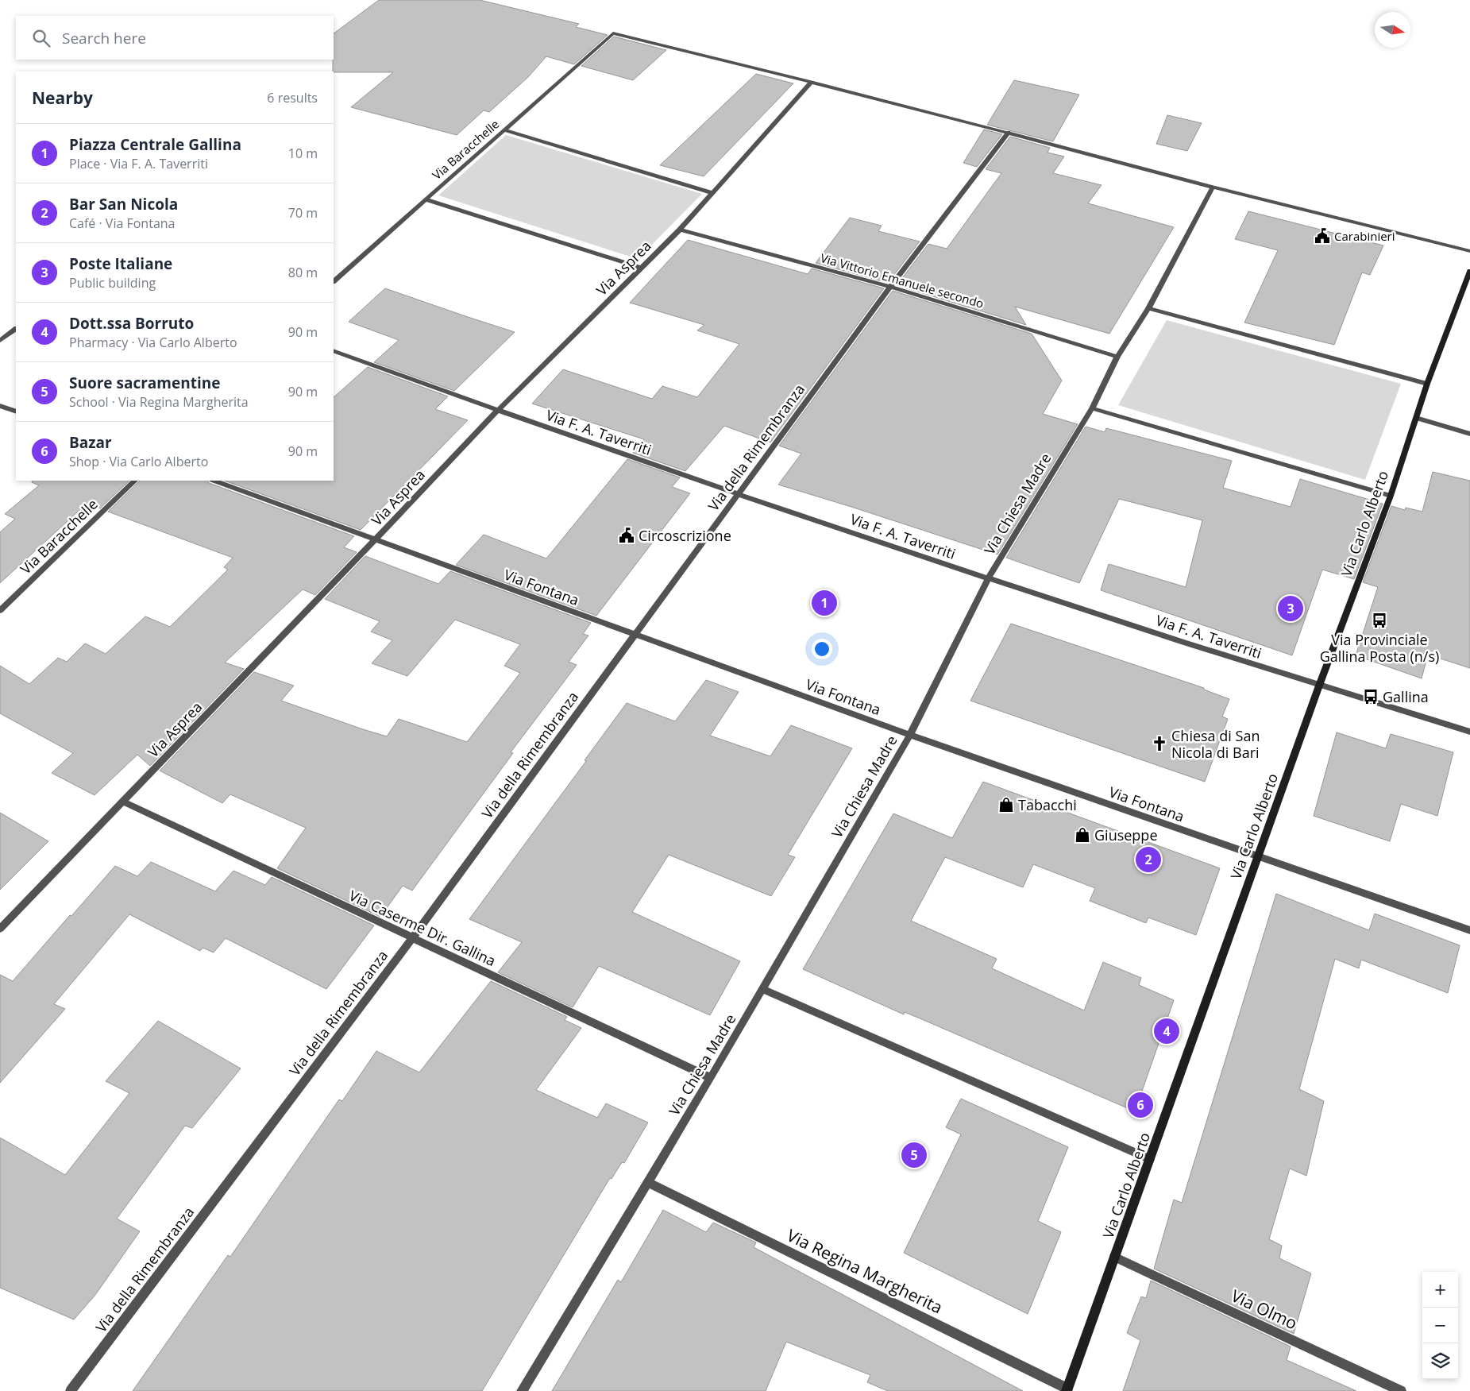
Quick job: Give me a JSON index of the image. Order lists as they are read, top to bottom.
{
  "streets": {
    "street": [
      "Via Baracchelle",
      "Via Asprea",
      "Via Vittorio Emanuele secondo",
      "Via F. A. Taverriti",
      "Via della Rimembranza",
      "Via Chiesa Madre",
      "Via Carlo Alberto",
      "Via Fontana",
      "Via Caserme Dir. Gallina",
      "Via Regina Margherita",
      "Via Olmo"
    ]
  },
  "crossings": [
    ["Via Baracchelle", "Via Asprea"],
    ["Via Asprea", "Via Vittorio Emanuele secondo"],
    ["Via Asprea", "Via F. A. Taverriti"],
    ["Via Asprea", "Via Fontana"],
    ["Via Asprea", "Via Caserme Dir. Gallina"],
    ["Via Vittorio Emanuele secondo", "Via della Rimembranza"],
    ["Via Vittorio Emanuele secondo", "Via Chiesa Madre"],
    ["Via F. A. Taverriti", "Via della Rimembranza"],
    ["Via F. A. Taverriti", "Via Chiesa Madre"],
    ["Via F. A. Taverriti", "Via Carlo Alberto"],
    ["Via della Rimembranza", "Via Fontana"],
    ["Via della Rimembranza", "Via Caserme Dir. Gallina"],
    ["Via Chiesa Madre", "Via Fontana"],
    ["Via Chiesa Madre", "Via Caserme Dir. Gallina"],
    ["Via Chiesa Madre", "Via Regina Margherita"],
    ["Via Carlo Alberto", "Via Fontana"],
    ["Via Carlo Alberto", "Via Regina Margherita"],
    ["Via Carlo Alberto", "Via Olmo"]
  ],
  "places": {
    "public building": ["Carabinieri", "Circoscrizione"],
    "bus stop": ["Via Provinciale Gallina Posta (n/s)", "Gallina"],
    "church": ["Chiesa di San Nicola di Bari"],
    "shop": ["Tabacchi", "Giuseppe"]
  },
  "north": "right",
  "page": {
    "search": "Search here",
    "heading": ["Nearby", "6 results"],
    "list": [
      {
        "mark": "1",
        "name": "Piazza Centrale Gallina",
        "note": "Place · Via F. A. Taverriti",
        "value": "10 m"
      },
      {
        "mark": "2",
        "name": "Bar San Nicola",
        "note": "Café · Via Fontana",
        "value": "70 m"
      },
      {
        "mark": "3",
        "name": "Poste Italiane",
        "note": "Public building",
        "value": "80 m"
      },
      {
        "mark": "4",
        "name": "Dott.ssa Borruto",
        "note": "Pharmacy · Via Carlo Alberto",
        "value": "90 m"
      },
      {
        "mark": "5",
        "name": "Suore sacramentine",
        "note": "School · Via Regina Margherita",
        "value": "90 m"
      },
      {
        "mark": "6",
        "name": "Bazar",
        "note": "Shop · Via Carlo Alberto",
        "value": "90 m"
      }
    ],
    "pins": [
      "1",
      "3",
      "2",
      "4",
      "6",
      "5"
    ],
    "map_buttons": ["+", "−"]
  }
}
